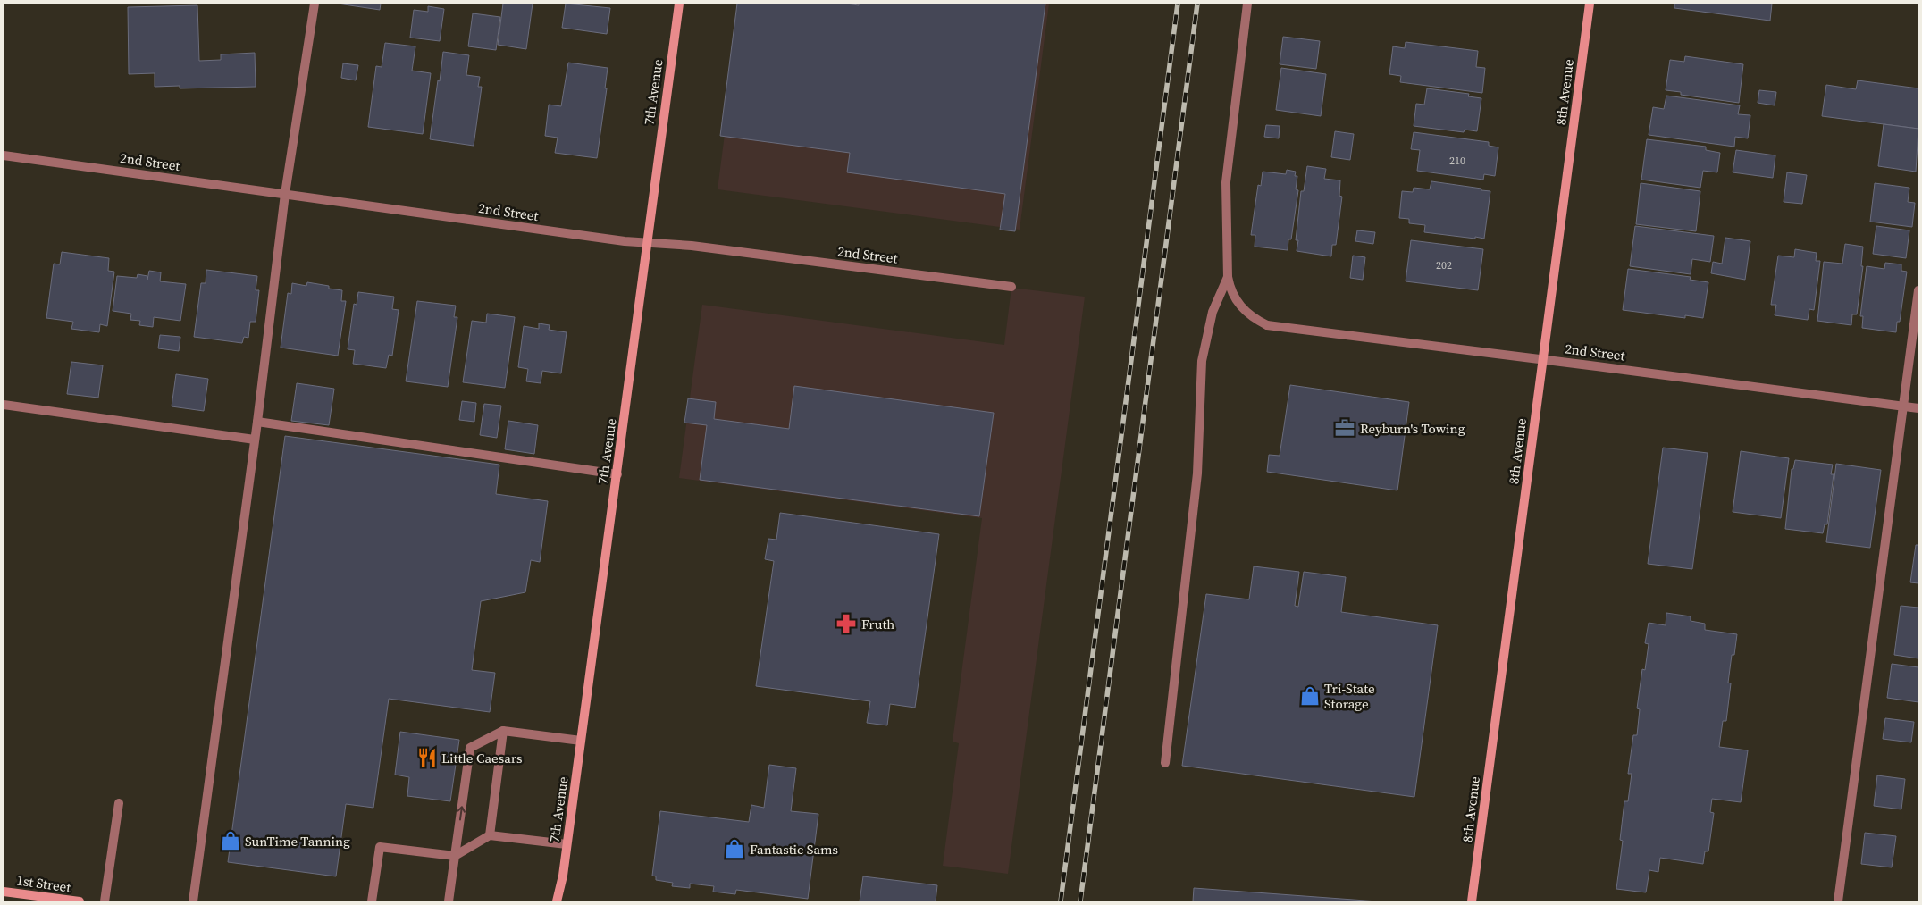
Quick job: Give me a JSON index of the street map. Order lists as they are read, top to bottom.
{
  "streets": {
    "street": [
      "7th Avenue",
      "8th Avenue",
      "2nd Street",
      "1st Street"
    ]
  },
  "crossings": [
    ["7th Avenue", "2nd Street"],
    ["8th Avenue", "2nd Street"]
  ],
  "places": {
    "office": ["Reyburn's Towing"],
    "pharmacy": ["Fruth"],
    "shop": ["Tri-State Storage", "SunTime Tanning", "Fantastic Sams"],
    "restaurant": ["Little Caesars"]
  },
  "house_numbers": ["210", "202"]
}
